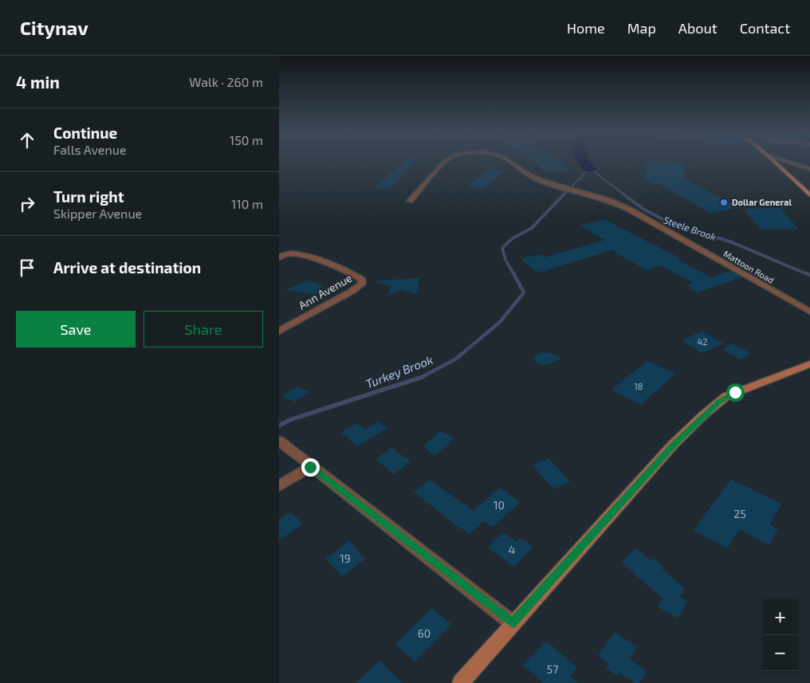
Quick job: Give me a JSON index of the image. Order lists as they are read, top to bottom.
{
  "streets": {
    "street": ["Mattoon Road", "Ann Avenue"]
  },
  "water": ["Steele Brook", "Turkey Brook"],
  "places": ["Dollar General"],
  "house_numbers": [
    "42",
    "18",
    "10",
    "25",
    "4",
    "19",
    "60",
    "57"
  ],
  "page": {
    "header": "Citynav",
    "nav": [
      "Home",
      "Map",
      "About",
      "Contact"
    ],
    "heading": ["4 min", "Walk · 260 m"],
    "list": [
      ["Continue", "Falls Avenue", "150 m"],
      ["Turn right", "Skipper Avenue", "110 m"],
      "Arrive at destination"
    ],
    "buttons": ["Save", "Share"],
    "map_buttons": ["+", "−"]
  }
}
